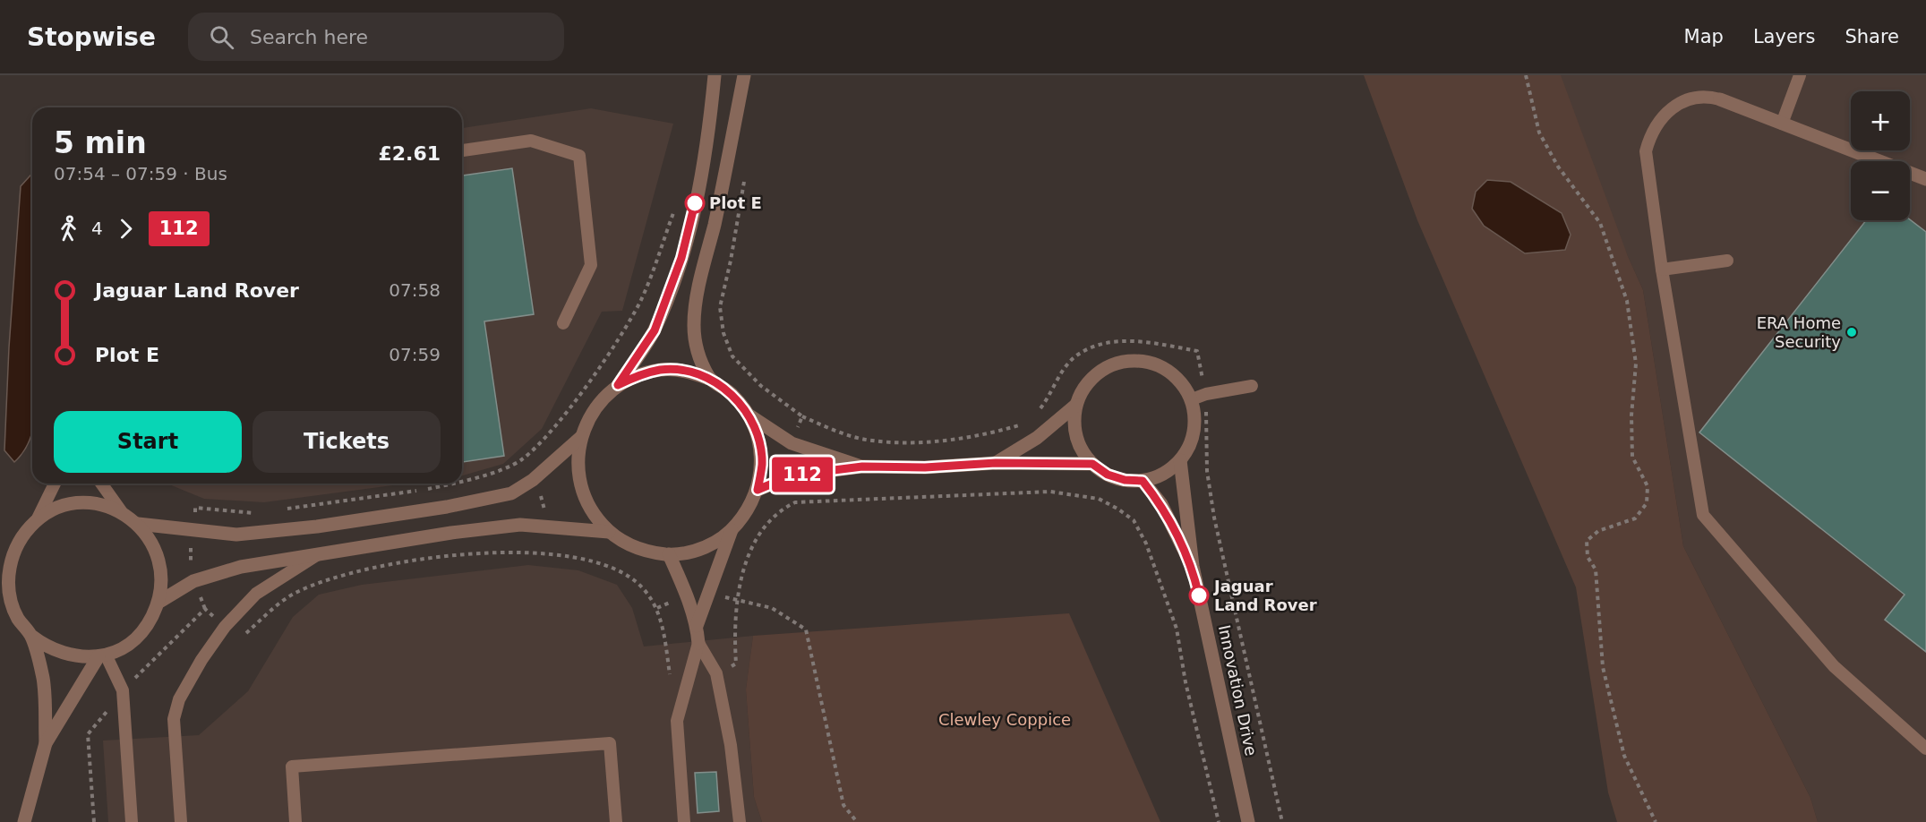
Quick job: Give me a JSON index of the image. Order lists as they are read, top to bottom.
{
  "streets": {
    "street": ["Innovation Drive"]
  },
  "parks": ["Clewley Coppice"],
  "places": ["Plot E", "ERA Home Security", "Jaguar Land Rover"],
  "lines": ["bus line 112"],
  "page": {
    "header": "Stopwise",
    "search": "Search here",
    "nav": ["Map", "Layers", "Share"],
    "on_map": "112",
    "map_buttons": ["+", "−"],
    "heading": ["5 min", "07:54 – 07:59 · Bus", "£2.61"],
    "legs": ["4", "112"],
    "list": [
      {
        "name": "Jaguar Land Rover",
        "value": "07:58"
      },
      {
        "name": "Plot E",
        "value": "07:59"
      }
    ],
    "buttons": ["Start", "Tickets"]
  }
}
